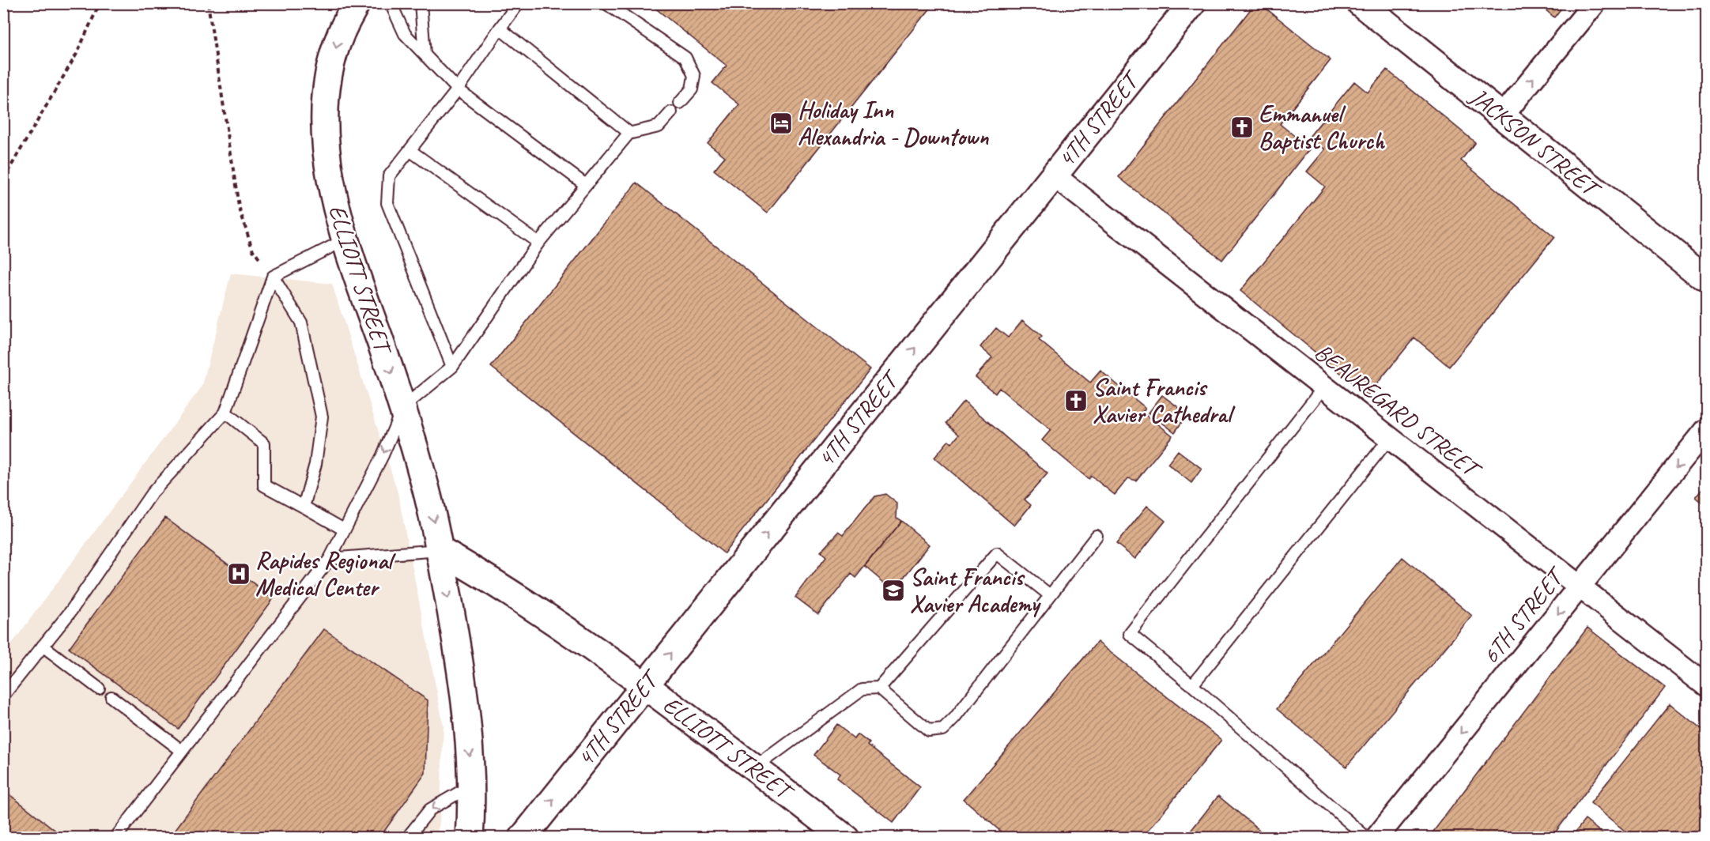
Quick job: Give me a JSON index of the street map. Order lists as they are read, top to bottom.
{
  "streets": {
    "main road": ["4TH STREET", "JACKSON STREET", "ELLIOTT STREET"],
    "street": ["BEAUREGARD STREET", "6TH STREET"]
  },
  "crossings": [
    ["4TH STREET", "ELLIOTT STREET"],
    ["4TH STREET", "BEAUREGARD STREET"],
    ["BEAUREGARD STREET", "6TH STREET"]
  ],
  "one_way": ["4TH STREET", "ELLIOTT STREET", "6TH STREET"],
  "places": {
    "hotel": ["Holiday Inn Alexandria - Downtown"],
    "church": ["Emmanuel Baptist Church", "Saint Francis Xavier Cathedral"],
    "hospital": ["Rapides Regional Medical Center"],
    "school or university": ["Saint Francis Xavier Academy"]
  }
}
